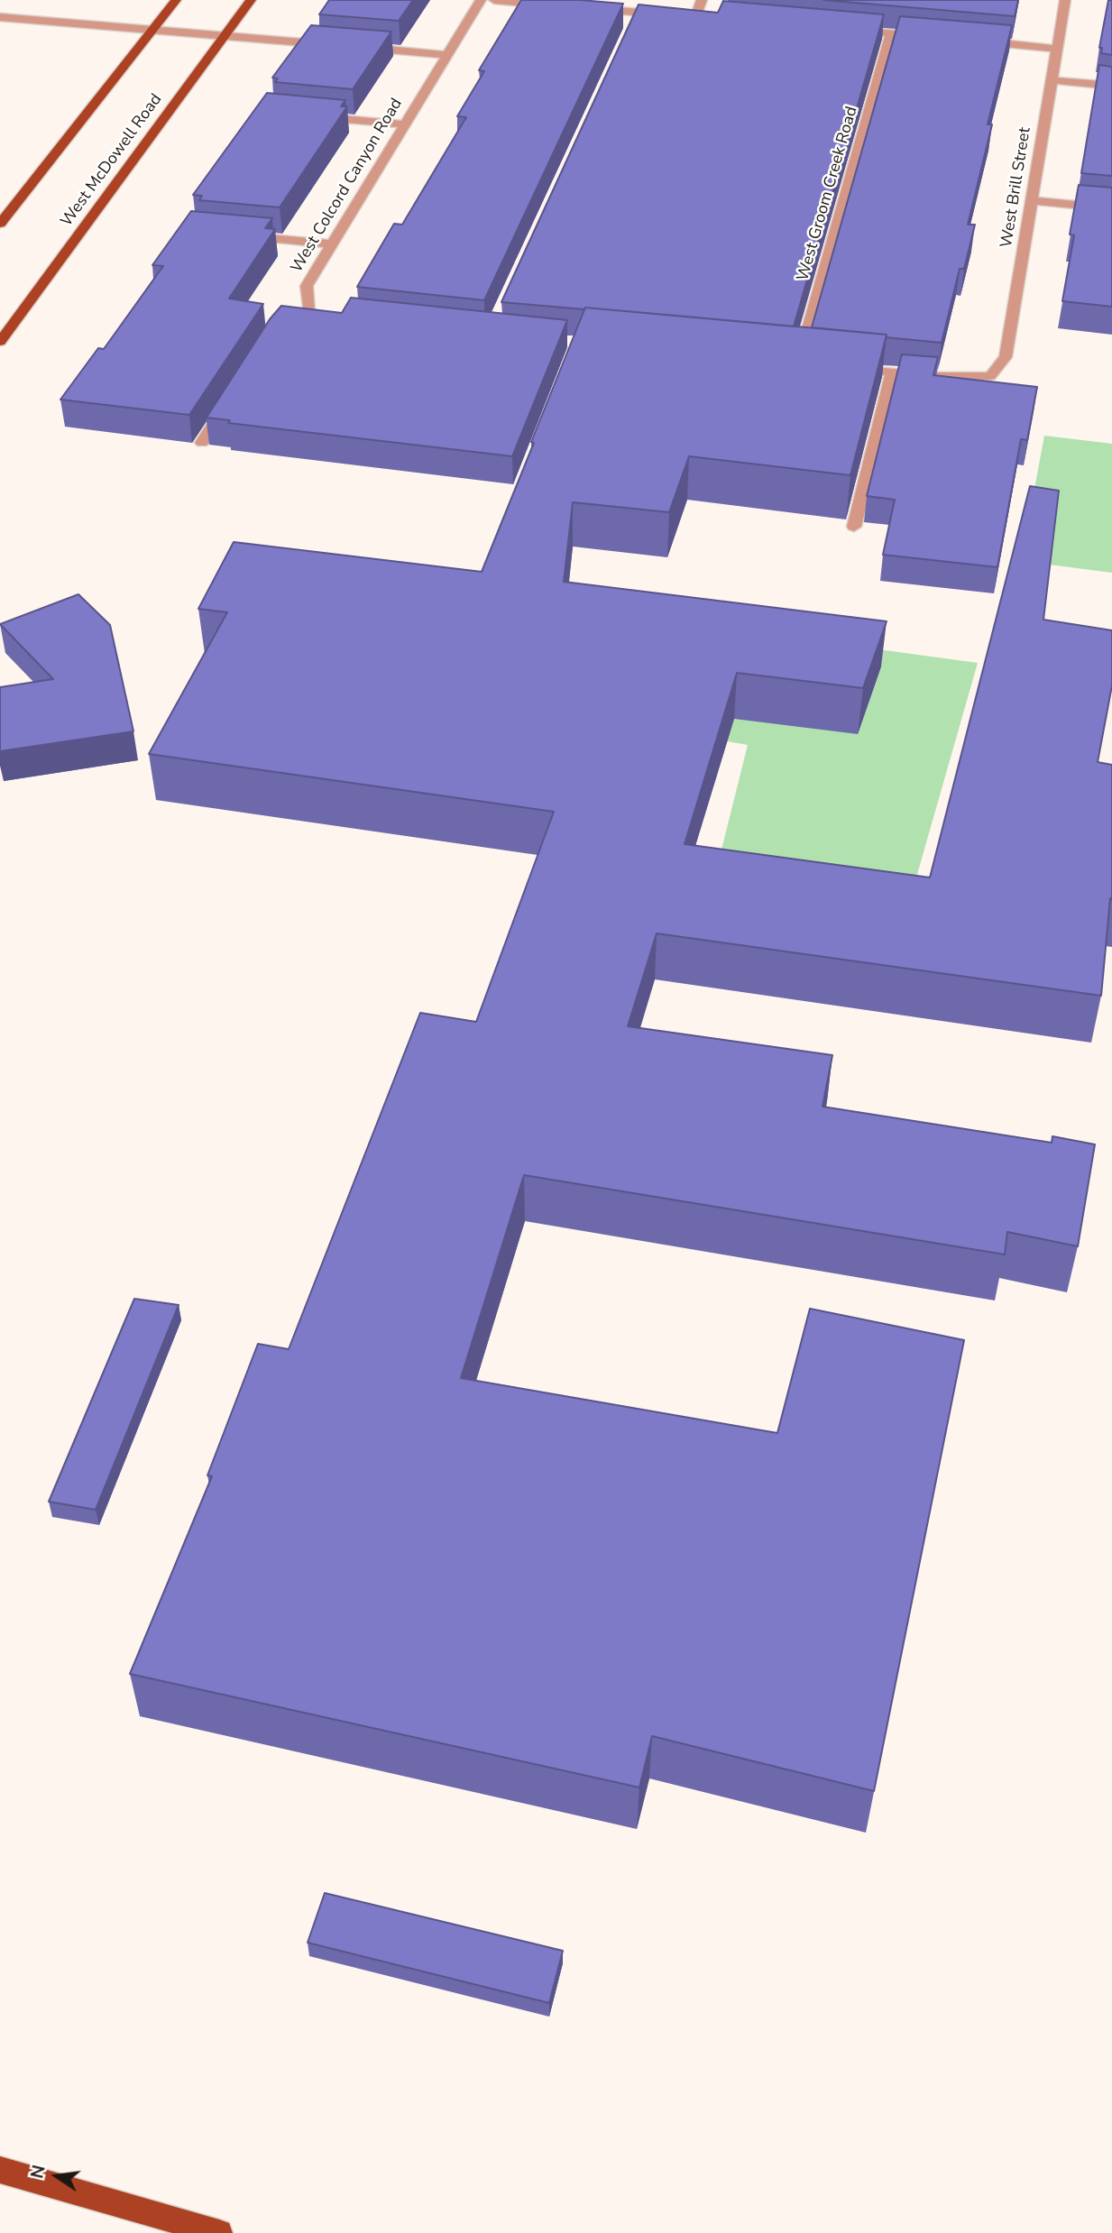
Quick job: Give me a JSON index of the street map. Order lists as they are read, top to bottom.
{
  "streets": {
    "main road": ["West McDowell Road"],
    "street": ["West Colcord Canyon Road", "West Brill Street", "West Groom Creek Road"]
  },
  "north": "left"
}
